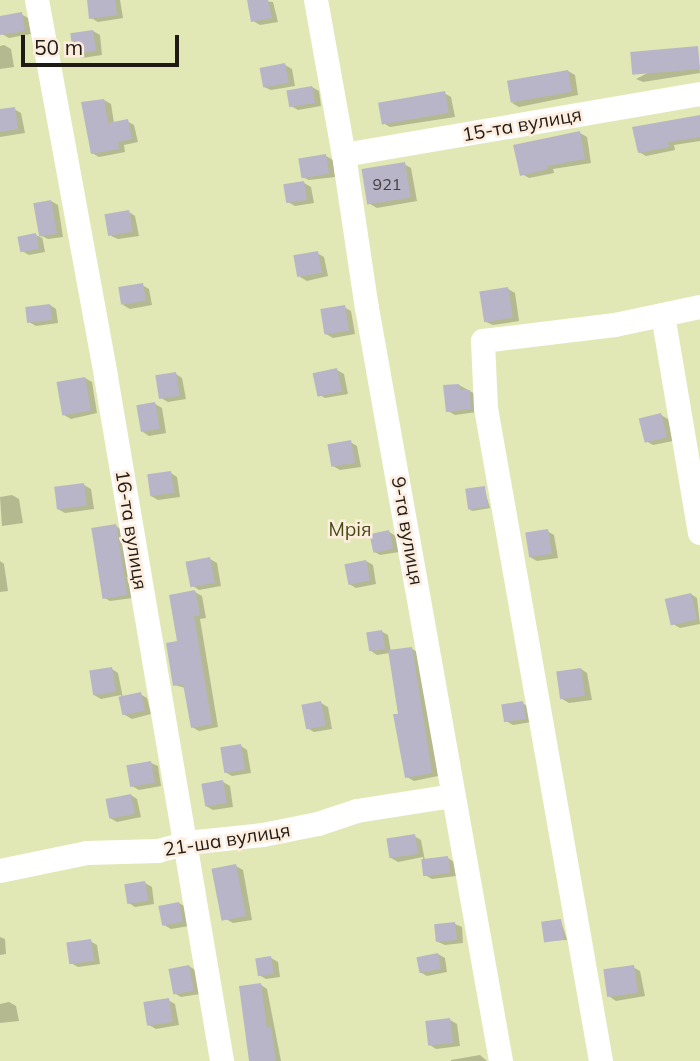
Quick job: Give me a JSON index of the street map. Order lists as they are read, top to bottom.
{
  "streets": {
    "street": [
      "15-та вулиця",
      "16-та вулиця",
      "9-та вулиця",
      "21-ша вулиця"
    ]
  },
  "crossings": [
    ["15-та вулиця", "9-та вулиця"],
    ["16-та вулиця", "21-ша вулиця"],
    ["9-та вулиця", "21-ша вулиця"]
  ],
  "parks": ["Мрія"],
  "house_numbers": ["921"],
  "scale_bar": "50 m"
}
